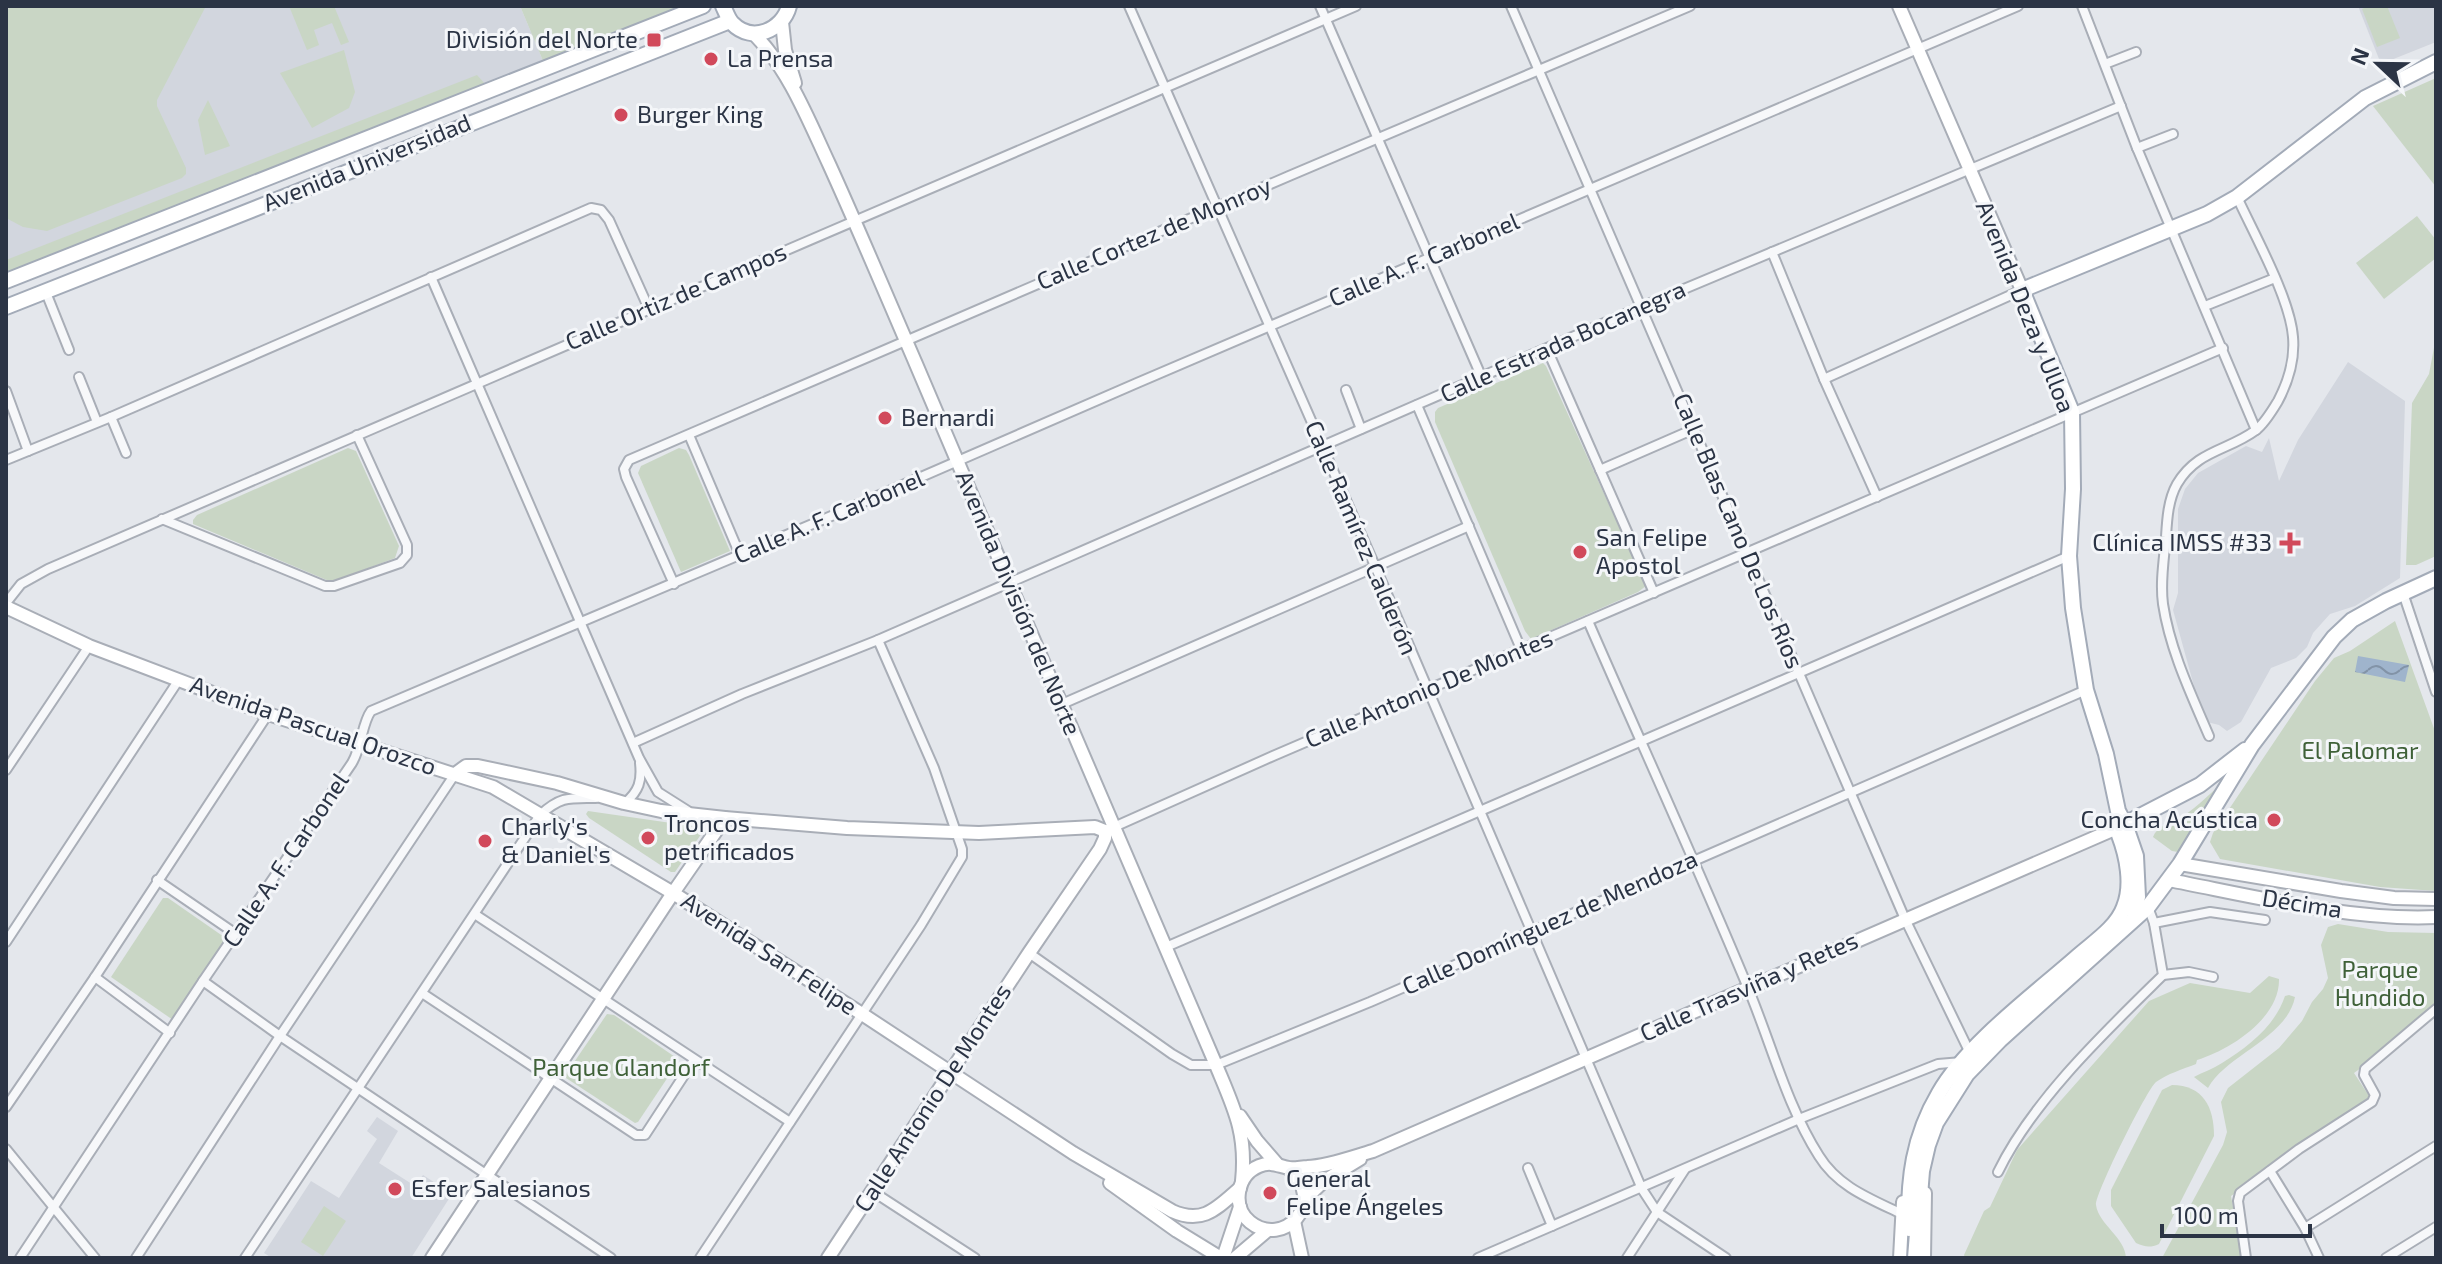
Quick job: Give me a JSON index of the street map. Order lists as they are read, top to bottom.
{
  "streets": {
    "main road": [
      "Avenida Universidad",
      "Avenida Deza y Ulloa",
      "Avenida División del Norte",
      "Calle Antonio De Montes",
      "Avenida Pascual Orozco",
      "Décima",
      "Avenida San Felipe",
      "Calle Trasviña y Retes"
    ],
    "street": [
      "Calle Cortez de Monroy",
      "Calle A. F. Carbonel",
      "Calle Ortiz de Campos",
      "Calle Estrada Bocanegra",
      "Calle Blas Cano De Los Ríos",
      "Calle Ramírez Calderón",
      "Calle Domínguez de Mendoza"
    ]
  },
  "crossings": [
    ["Calle Cortez de Monroy", "Calle A. F. Carbonel"],
    ["Calle Cortez de Monroy", "Calle Blas Cano De Los Ríos"],
    ["Calle Cortez de Monroy", "Calle Ramírez Calderón"],
    ["Calle Cortez de Monroy", "Avenida División del Norte"],
    ["Calle A. F. Carbonel", "Avenida Deza y Ulloa"],
    ["Calle A. F. Carbonel", "Calle Blas Cano De Los Ríos"],
    ["Calle A. F. Carbonel", "Calle Ramírez Calderón"],
    ["Calle A. F. Carbonel", "Avenida División del Norte"],
    ["Calle A. F. Carbonel", "Avenida Pascual Orozco"],
    ["Calle Ortiz de Campos", "Calle Ramírez Calderón"],
    ["Calle Ortiz de Campos", "Avenida División del Norte"],
    ["Calle Ortiz de Campos", "Avenida Pascual Orozco"],
    ["Avenida Deza y Ulloa", "Calle Estrada Bocanegra"],
    ["Avenida Deza y Ulloa", "Calle Antonio De Montes"],
    ["Avenida Deza y Ulloa", "Calle Domínguez de Mendoza"],
    ["Avenida Deza y Ulloa", "Calle Trasviña y Retes"],
    ["Calle Estrada Bocanegra", "Calle Blas Cano De Los Ríos"],
    ["Calle Estrada Bocanegra", "Calle Ramírez Calderón"],
    ["Calle Estrada Bocanegra", "Avenida División del Norte"],
    ["Calle Blas Cano De Los Ríos", "Calle Antonio De Montes"],
    ["Calle Blas Cano De Los Ríos", "Calle Domínguez de Mendoza"],
    ["Calle Blas Cano De Los Ríos", "Calle Trasviña y Retes"],
    ["Calle Ramírez Calderón", "Calle Antonio De Montes"],
    ["Calle Ramírez Calderón", "Calle Domínguez de Mendoza"],
    ["Calle Ramírez Calderón", "Calle Trasviña y Retes"],
    ["Avenida División del Norte", "Calle Antonio De Montes"],
    ["Avenida División del Norte", "Avenida Pascual Orozco"],
    ["Avenida División del Norte", "Calle Domínguez de Mendoza"],
    ["Avenida División del Norte", "Avenida San Felipe"],
    ["Avenida División del Norte", "Calle Trasviña y Retes"],
    ["Calle Antonio De Montes", "Avenida Pascual Orozco"],
    ["Calle Antonio De Montes", "Avenida San Felipe"],
    ["Avenida Pascual Orozco", "Avenida San Felipe"],
    ["Avenida San Felipe", "Calle Trasviña y Retes"]
  ],
  "parks": ["El Palomar", "Parque Hundido", "Parque Glandorf"],
  "places": {
    "transit": ["División del Norte"],
    "other": [
      "La Prensa",
      "Burger King",
      "Bernardi",
      "San Felipe Apostol",
      "Concha Acústica",
      "Troncos petrificados",
      "Charly's & Daniel's",
      "Esfer Salesianos",
      "General Felipe Ángeles"
    ],
    "health": ["Clínica IMSS #33"]
  },
  "scale_bar": "100 m",
  "north": "left"
}
